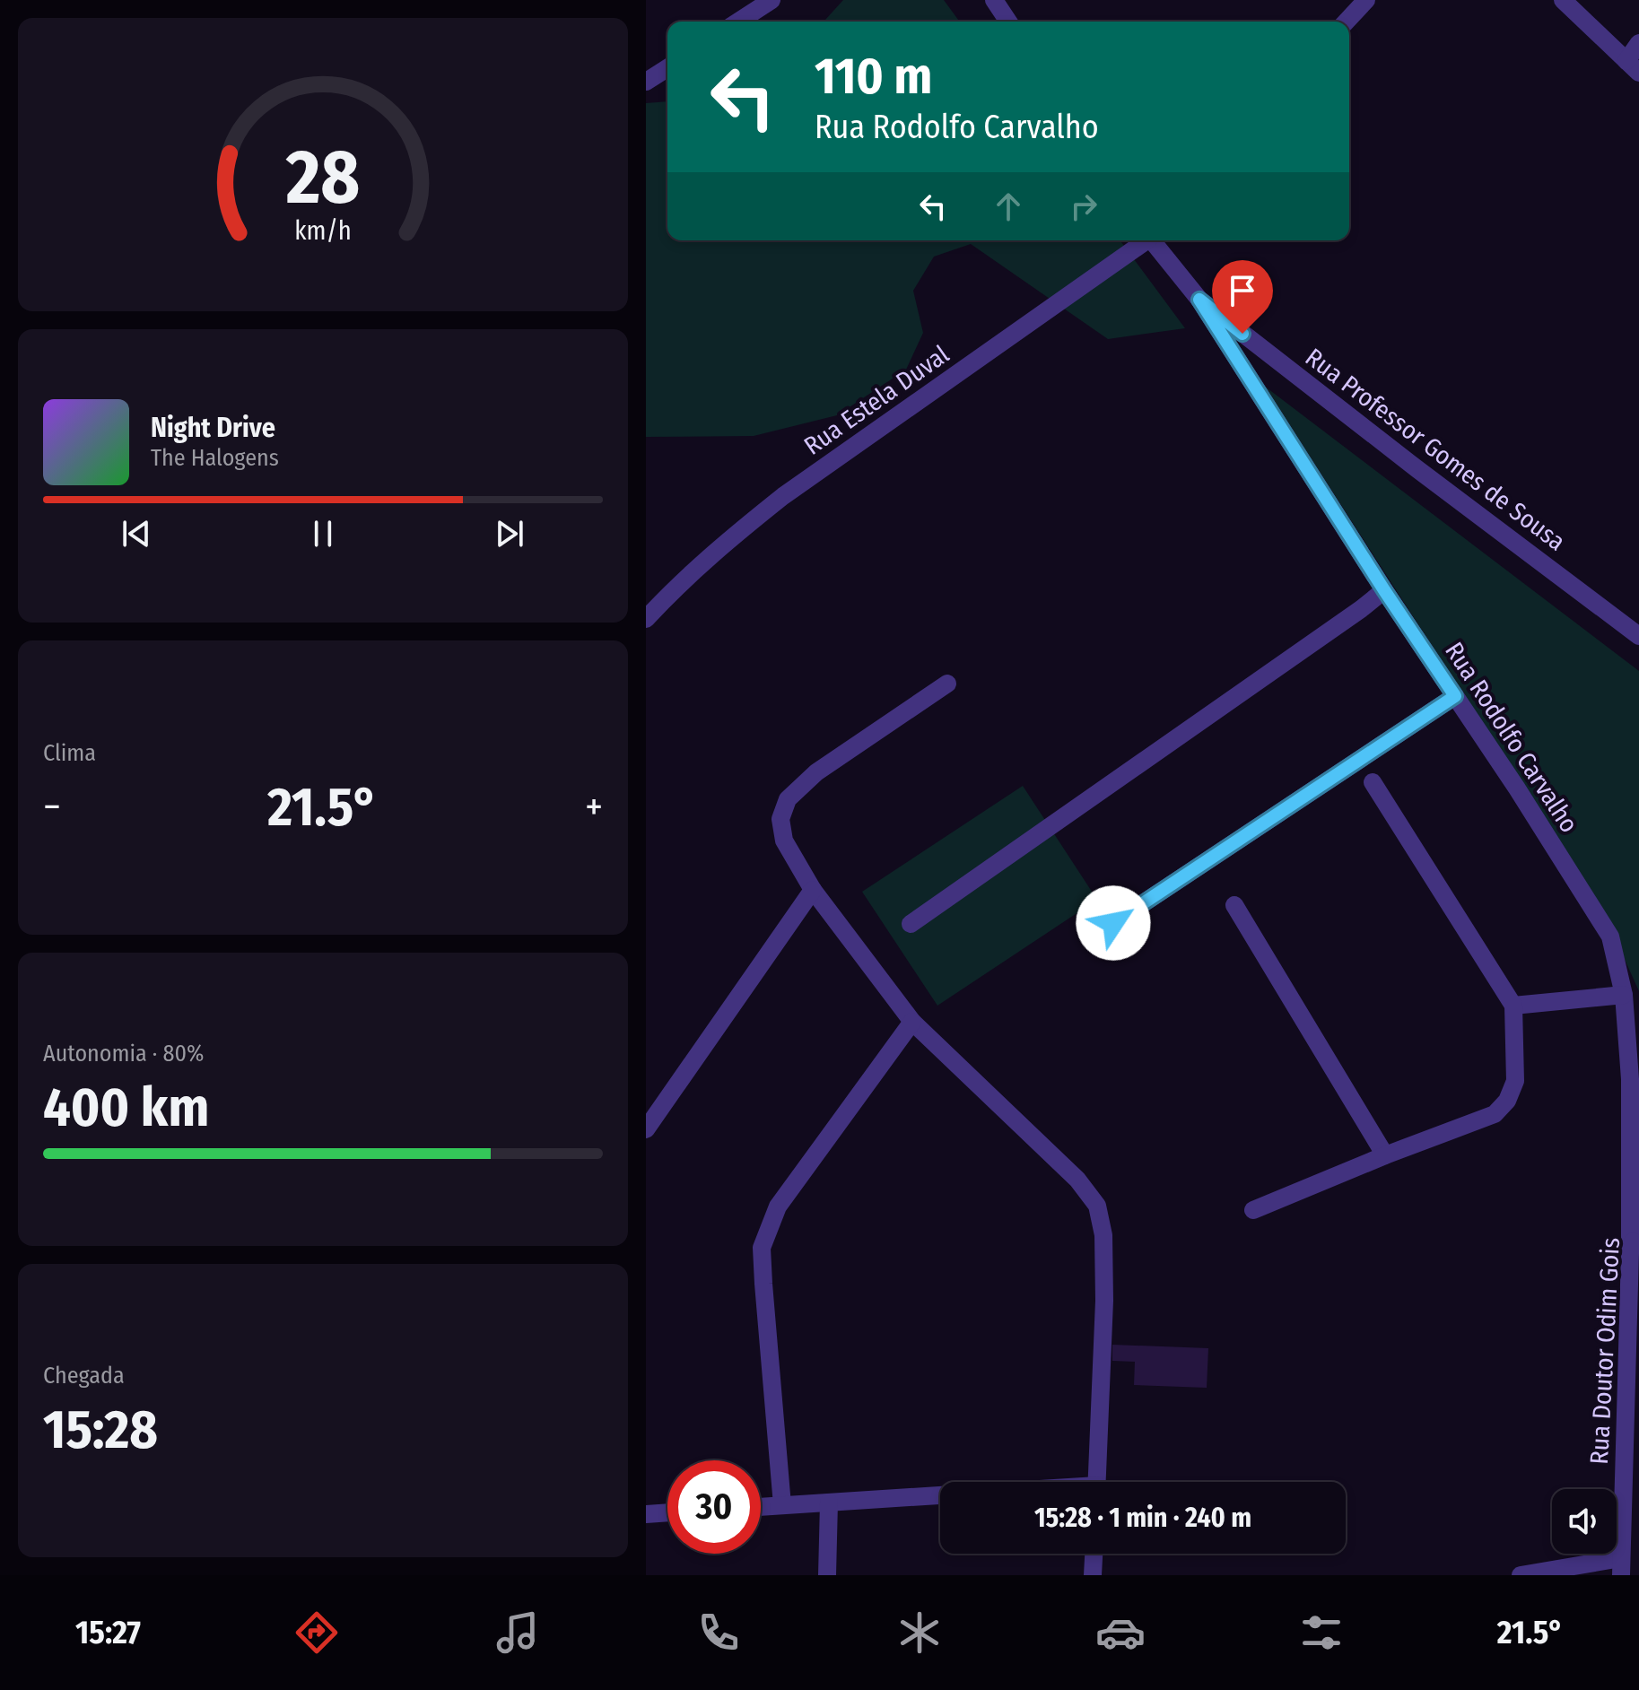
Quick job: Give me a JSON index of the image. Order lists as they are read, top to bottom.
{
  "streets": {
    "street": [
      "Rua Estela Duval",
      "Rua Professor Gomes de Sousa",
      "Rua Rodolfo Carvalho",
      "Rua Doutor Odim Gois"
    ]
  },
  "crossings": [
    ["Rua Professor Gomes de Sousa", "Rua Rodolfo Carvalho"],
    ["Rua Rodolfo Carvalho", "Rua Doutor Odim Gois"]
  ],
  "page": {
    "turn": ["110 m", "Rua Rodolfo Carvalho"],
    "song": ["Night Drive", "The Halogens"],
    "tile": [
      "Clima",
      ["Autonomia · 80%", "400 km"],
      ["Chegada", "15:28"]
    ],
    "heat": ["−", "21.5°", "+"],
    "limit": "30",
    "trip": "15:28 · 1 min · 240 m",
    "tabs": ["15:27", "21.5°"],
    "gauge": ["28", "km/h"]
  }
}
